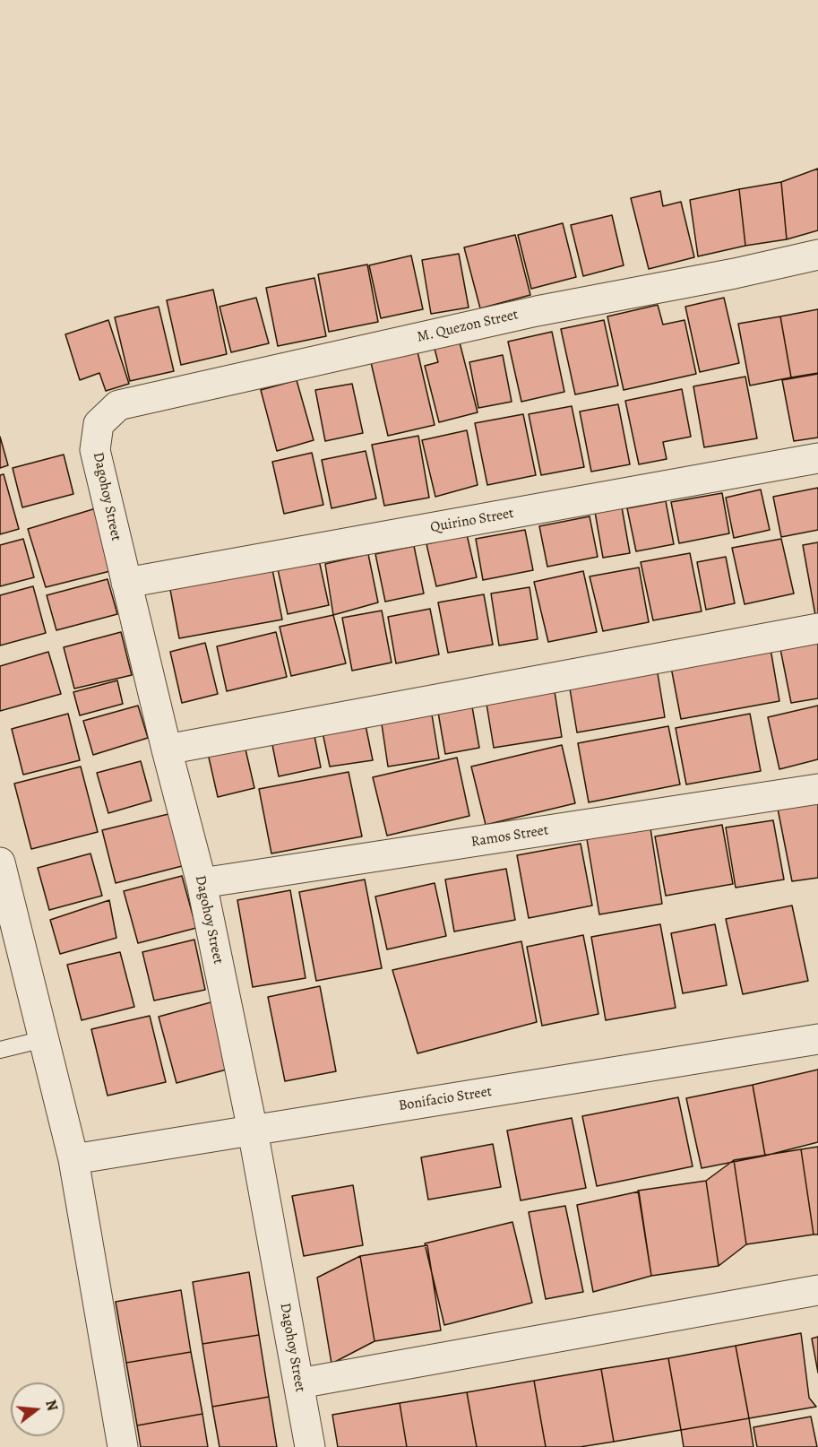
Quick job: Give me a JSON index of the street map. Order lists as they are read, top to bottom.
{
  "streets": {
    "street": [
      "M. Quezon Street",
      "Dagohoy Street",
      "Quirino Street",
      "Ramos Street",
      "Bonifacio Street"
    ]
  },
  "crossings": [
    ["M. Quezon Street", "Dagohoy Street"],
    ["Dagohoy Street", "Quirino Street"],
    ["Dagohoy Street", "Ramos Street"],
    ["Dagohoy Street", "Bonifacio Street"]
  ],
  "north": "right"
}
